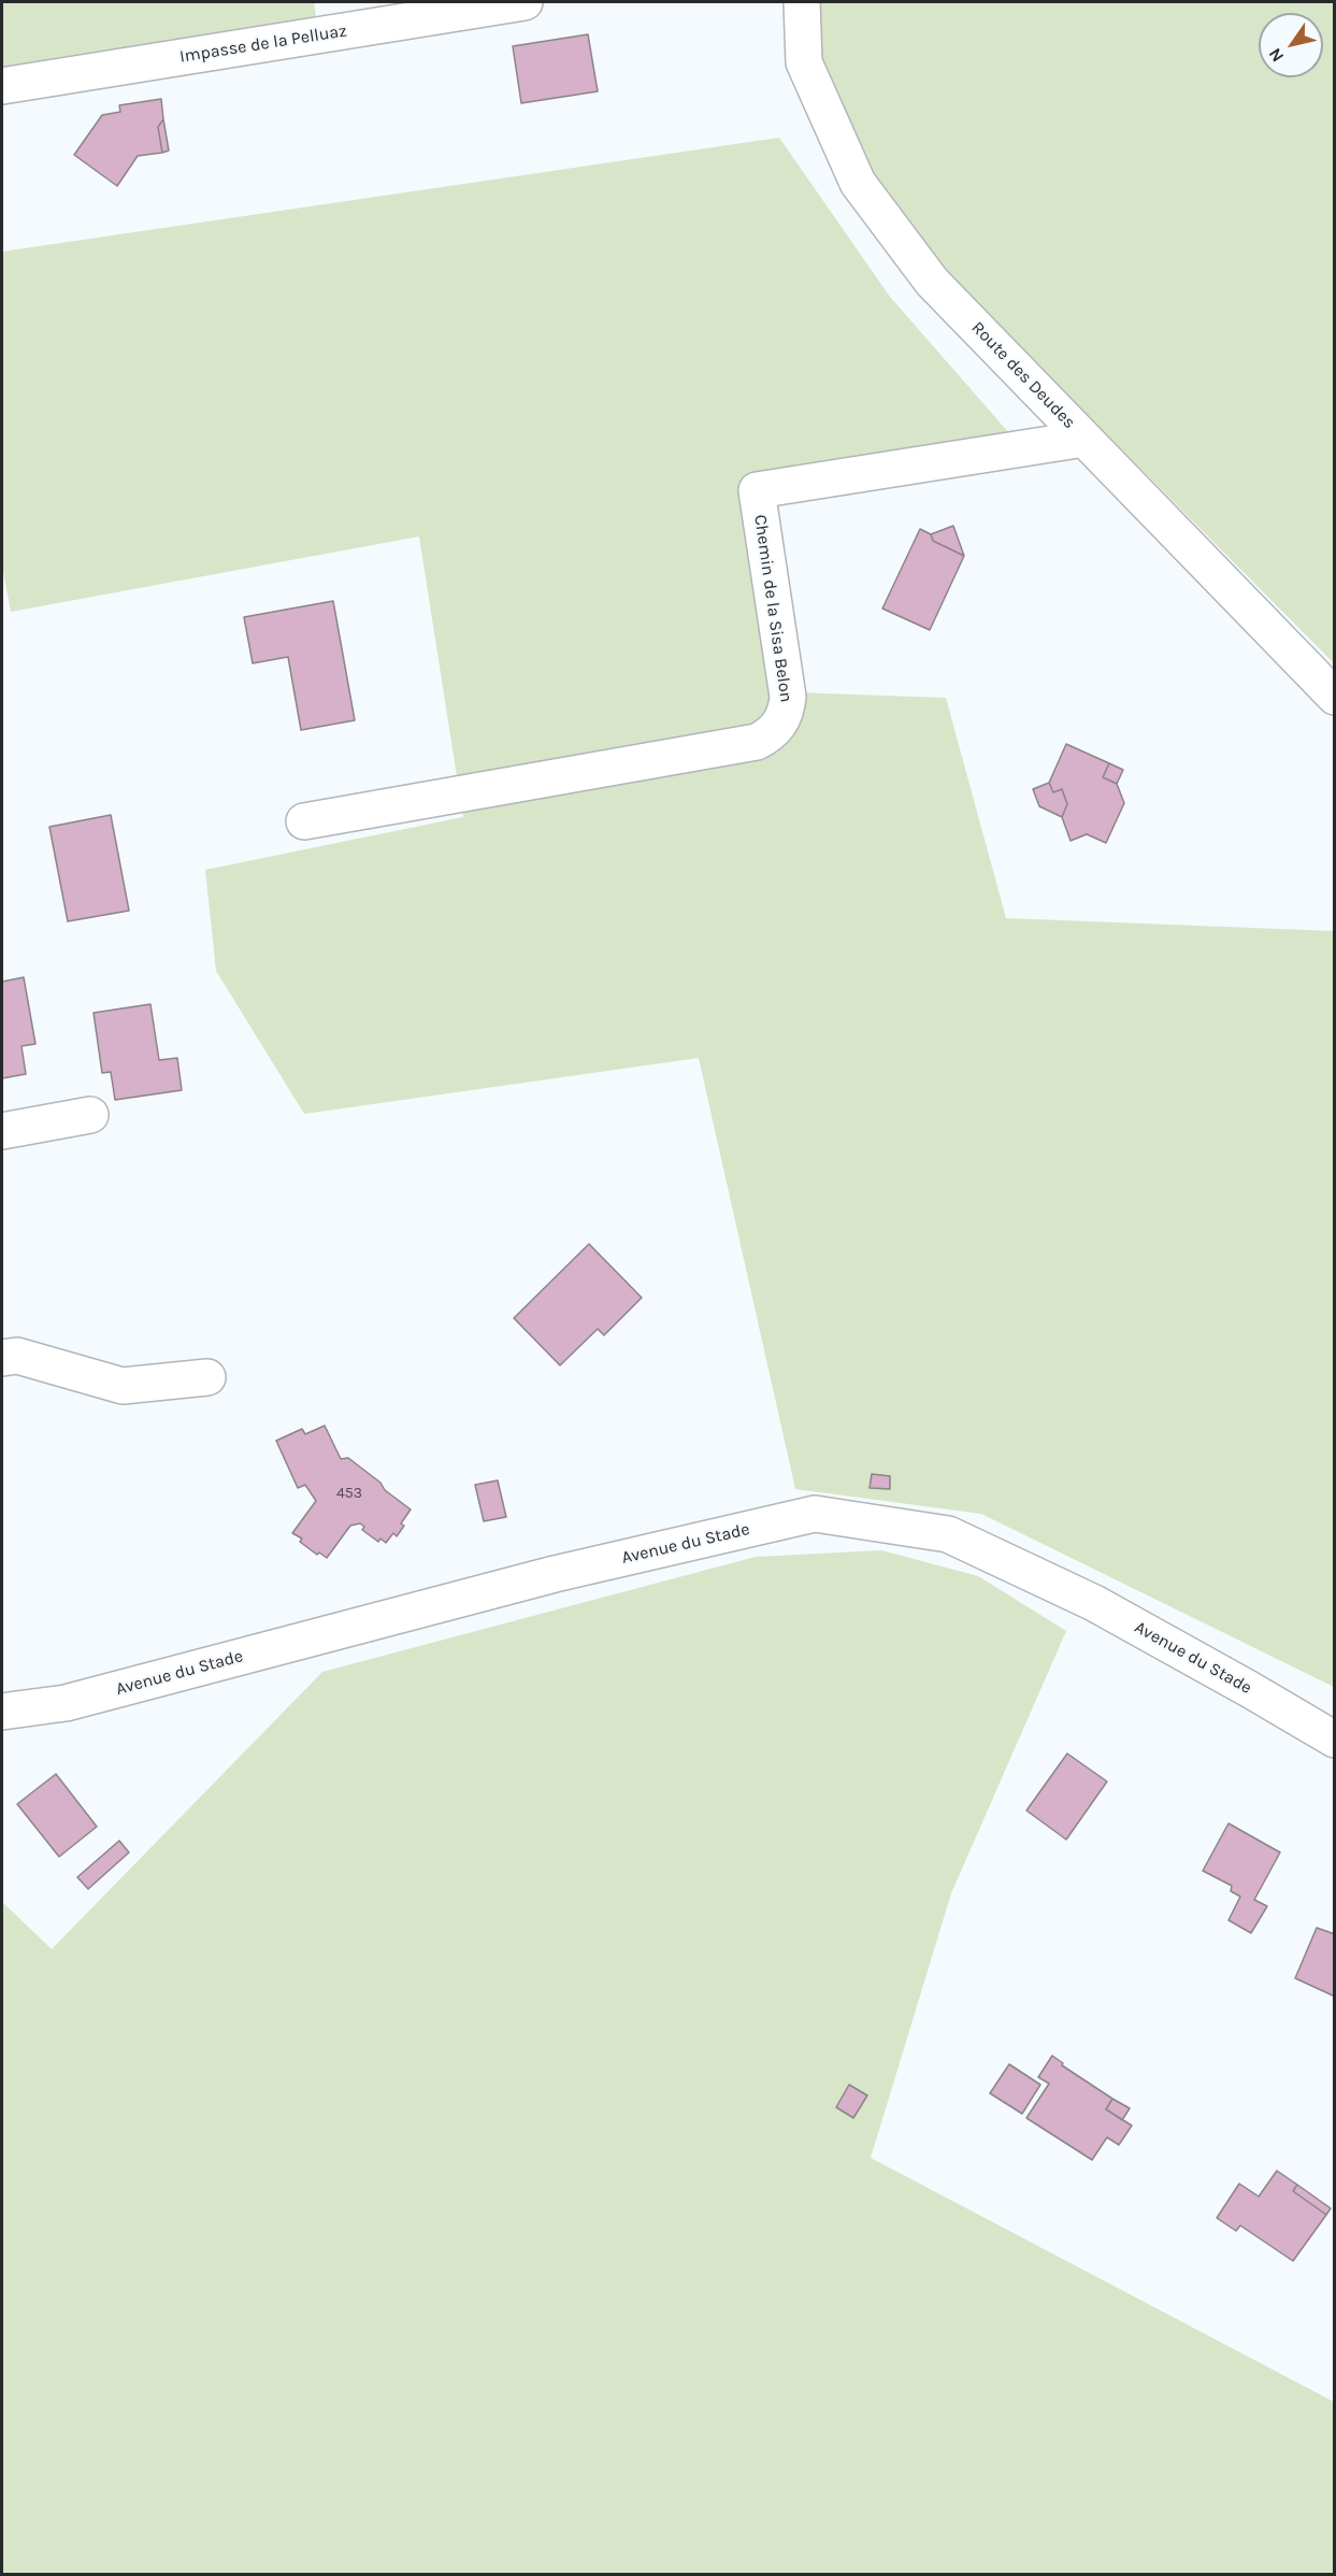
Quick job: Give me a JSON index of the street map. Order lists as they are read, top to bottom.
{
  "streets": {
    "street": [
      "Impasse de la Pelluaz",
      "Route des Deudes",
      "Chemin de la Sisa Belon",
      "Avenue du Stade"
    ]
  },
  "crossings": [
    ["Route des Deudes", "Chemin de la Sisa Belon"]
  ],
  "house_numbers": ["453"],
  "north": "bottom left"
}
